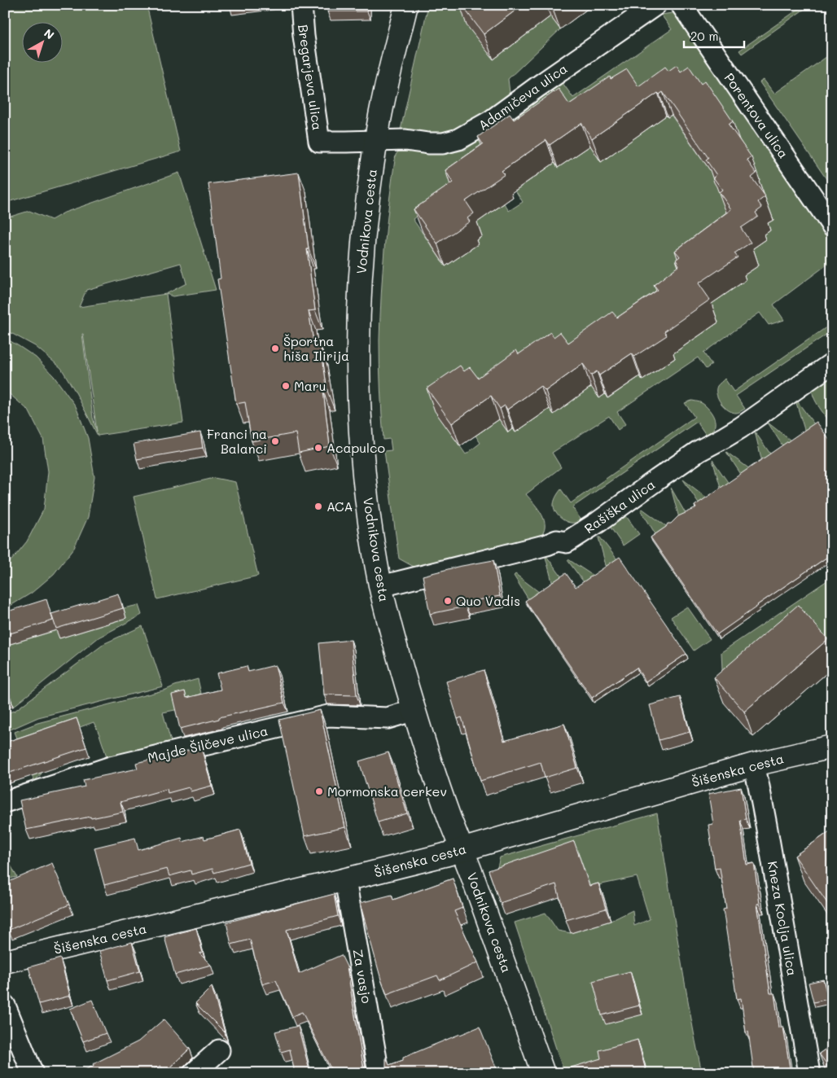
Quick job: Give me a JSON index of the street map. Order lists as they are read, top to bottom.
{
  "streets": {
    "street": [
      "Bregarjeva ulica",
      "Adamičeva ulica",
      "Porentova ulica",
      "Vodnikova cesta",
      "Rašiška ulica",
      "Majde Šilčeve ulica",
      "Šišenska cesta",
      "Kneza Koclja ulica",
      "Za vasjo"
    ]
  },
  "crossings": [
    ["Bregarjeva ulica", "Adamičeva ulica"],
    ["Bregarjeva ulica", "Vodnikova cesta"],
    ["Adamičeva ulica", "Vodnikova cesta"],
    ["Vodnikova cesta", "Rašiška ulica"],
    ["Vodnikova cesta", "Majde Šilčeve ulica"],
    ["Vodnikova cesta", "Šišenska cesta"],
    ["Šišenska cesta", "Kneza Koclja ulica"],
    ["Šišenska cesta", "Za vasjo"]
  ],
  "places": [
    "Športna hiša Ilirija",
    "Maru",
    "Franci na Balanci",
    "Acapulco",
    "ACA",
    "Quo Vadis",
    "Mormonska cerkev"
  ],
  "scale_bar": "20 m",
  "north": "top right"
}
